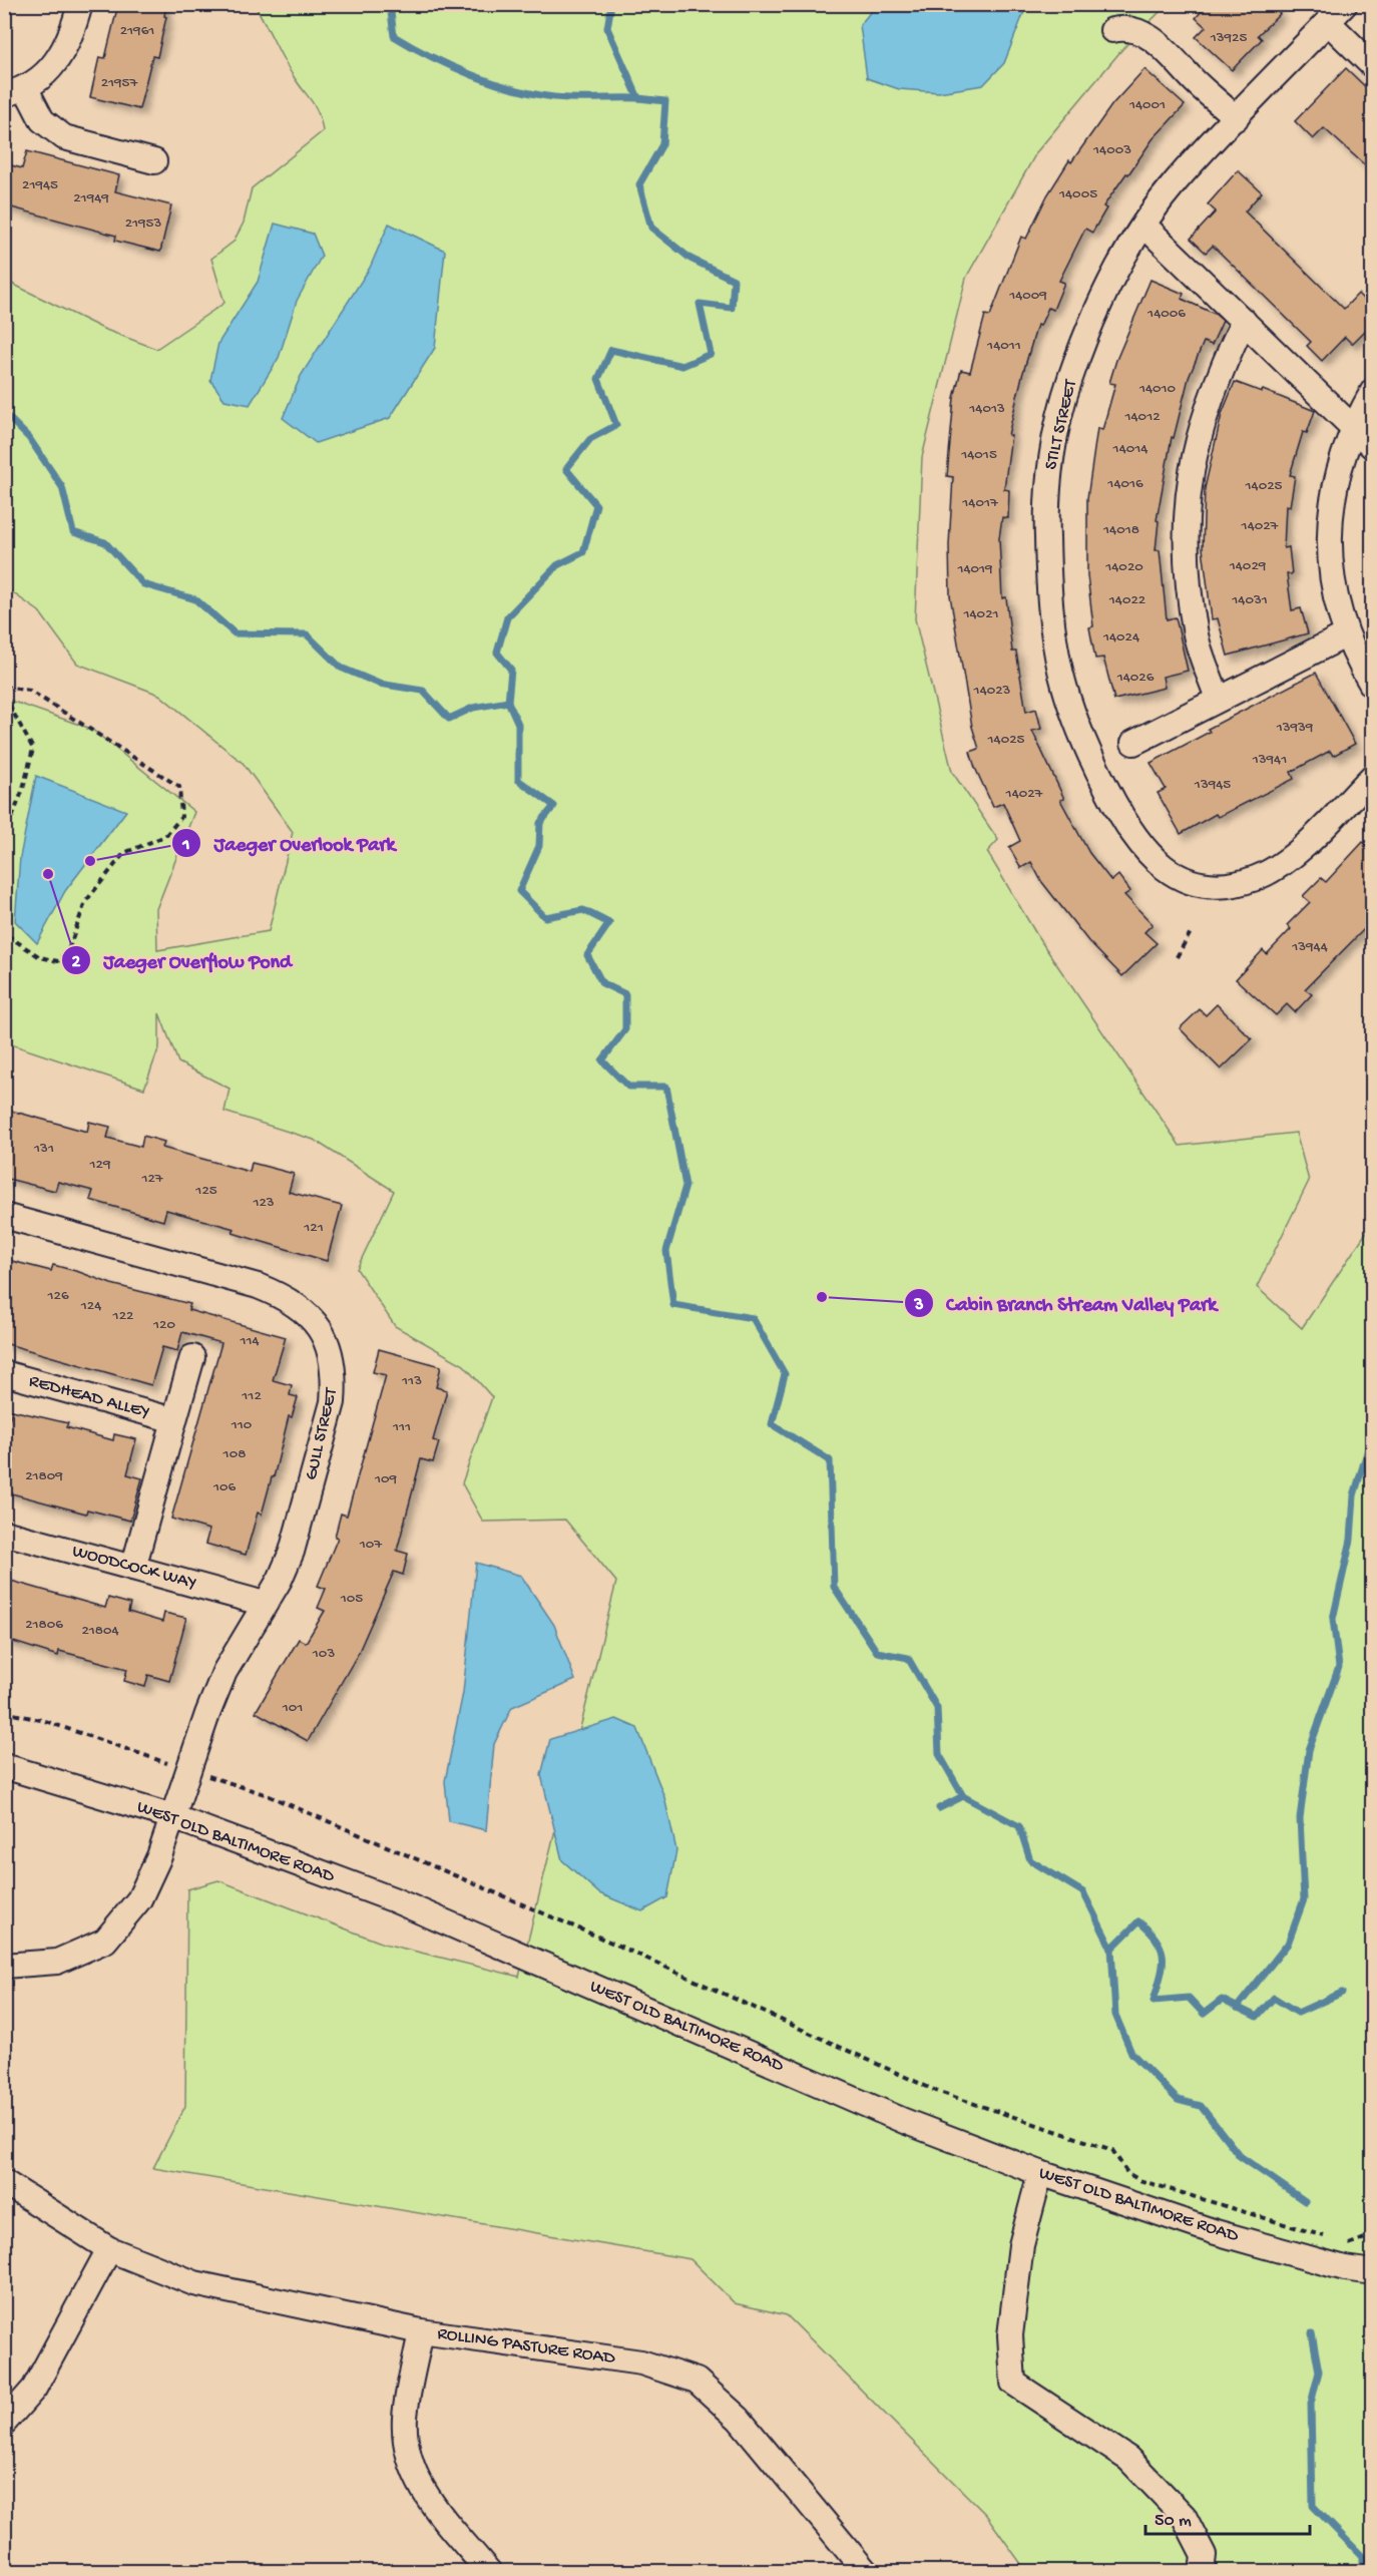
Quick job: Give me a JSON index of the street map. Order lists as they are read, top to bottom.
{
  "streets": {
    "street": [
      "STILT STREET",
      "REDHEAD ALLEY",
      "GULL STREET",
      "WOODCOCK WAY",
      "WEST OLD BALTIMORE ROAD",
      "ROLLING PASTURE ROAD"
    ]
  },
  "crossings": [
    ["REDHEAD ALLEY", "WOODCOCK WAY"],
    ["GULL STREET", "WOODCOCK WAY"],
    ["GULL STREET", "WEST OLD BALTIMORE ROAD"]
  ],
  "places": ["Jaeger Overlook Park", "Jaeger Overflow Pond", "Cabin Branch Stream Valley Park"],
  "house_numbers": [
    "21961",
    "13925",
    "21957",
    "14001",
    "14003",
    "21945",
    "14005",
    "21949",
    "21953",
    "14009",
    "14006",
    "14011",
    "14010",
    "14013",
    "14012",
    "14014",
    "14015",
    "14016",
    "14025",
    "14017",
    "14027",
    "14018",
    "14029",
    "14020",
    "14019",
    "14022",
    "14031",
    "14021",
    "14024",
    "14026",
    "14023",
    "13939",
    "14025",
    "13941",
    "13945",
    "14027",
    "13944",
    "131",
    "129",
    "127",
    "125",
    "123",
    "121",
    "126",
    "124",
    "122",
    "120",
    "114",
    "113",
    "112",
    "110",
    "111",
    "108",
    "21809",
    "109",
    "106",
    "107",
    "105",
    "21806",
    "21804",
    "103",
    "101"
  ],
  "scale_bar": "50 m"
}
